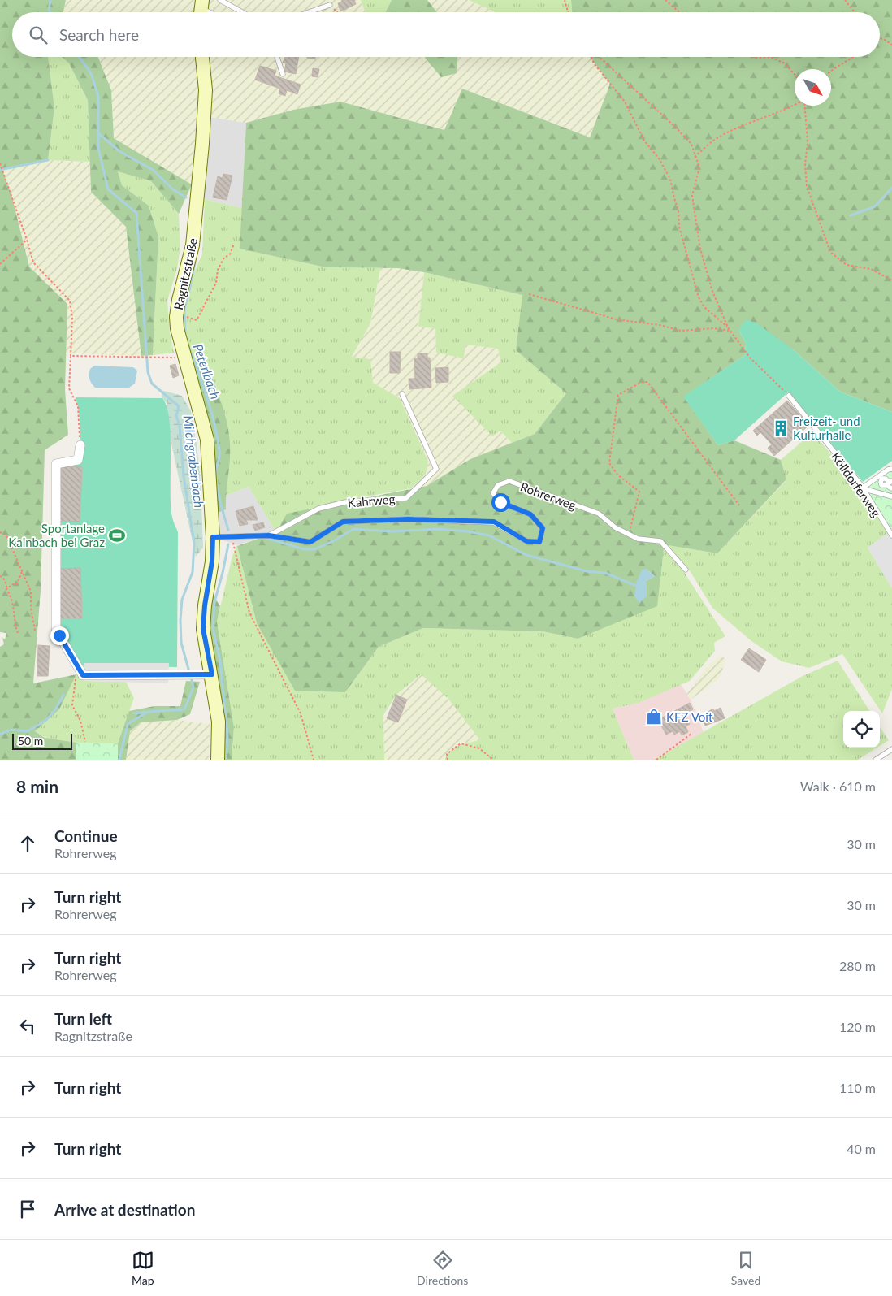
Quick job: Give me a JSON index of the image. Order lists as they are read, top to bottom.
{
  "streets": {
    "main road": ["Ragnitzstraße"],
    "lane": ["Kölldorferweg", "Rohrerweg", "Kahrweg"]
  },
  "crossings": [
    ["Ragnitzstraße", "Rohrerweg"],
    ["Rohrerweg", "Kahrweg"]
  ],
  "water": ["Peterlbach", "Milchgrabenbach"],
  "places": {
    "building": ["Freizeit- und Kulturhalle"],
    "sports": ["Sportanlage Kainbach bei Graz"],
    "shop": ["KFZ Voit"]
  },
  "scale_bar": "50 m",
  "north": "bottom right",
  "page": {
    "search": "Search here",
    "scale": "50 m",
    "heading": ["8 min", "Walk · 610 m"],
    "list": [
      ["Continue", "Rohrerweg", "30 m"],
      ["Turn right", "Rohrerweg", "30 m"],
      ["Turn right", "Rohrerweg", "280 m"],
      ["Turn left", "Ragnitzstraße", "120 m"],
      ["Turn right", "110 m"],
      ["Turn right", "40 m"],
      "Arrive at destination"
    ],
    "nav": ["Map", "Directions", "Saved"]
  }
}
